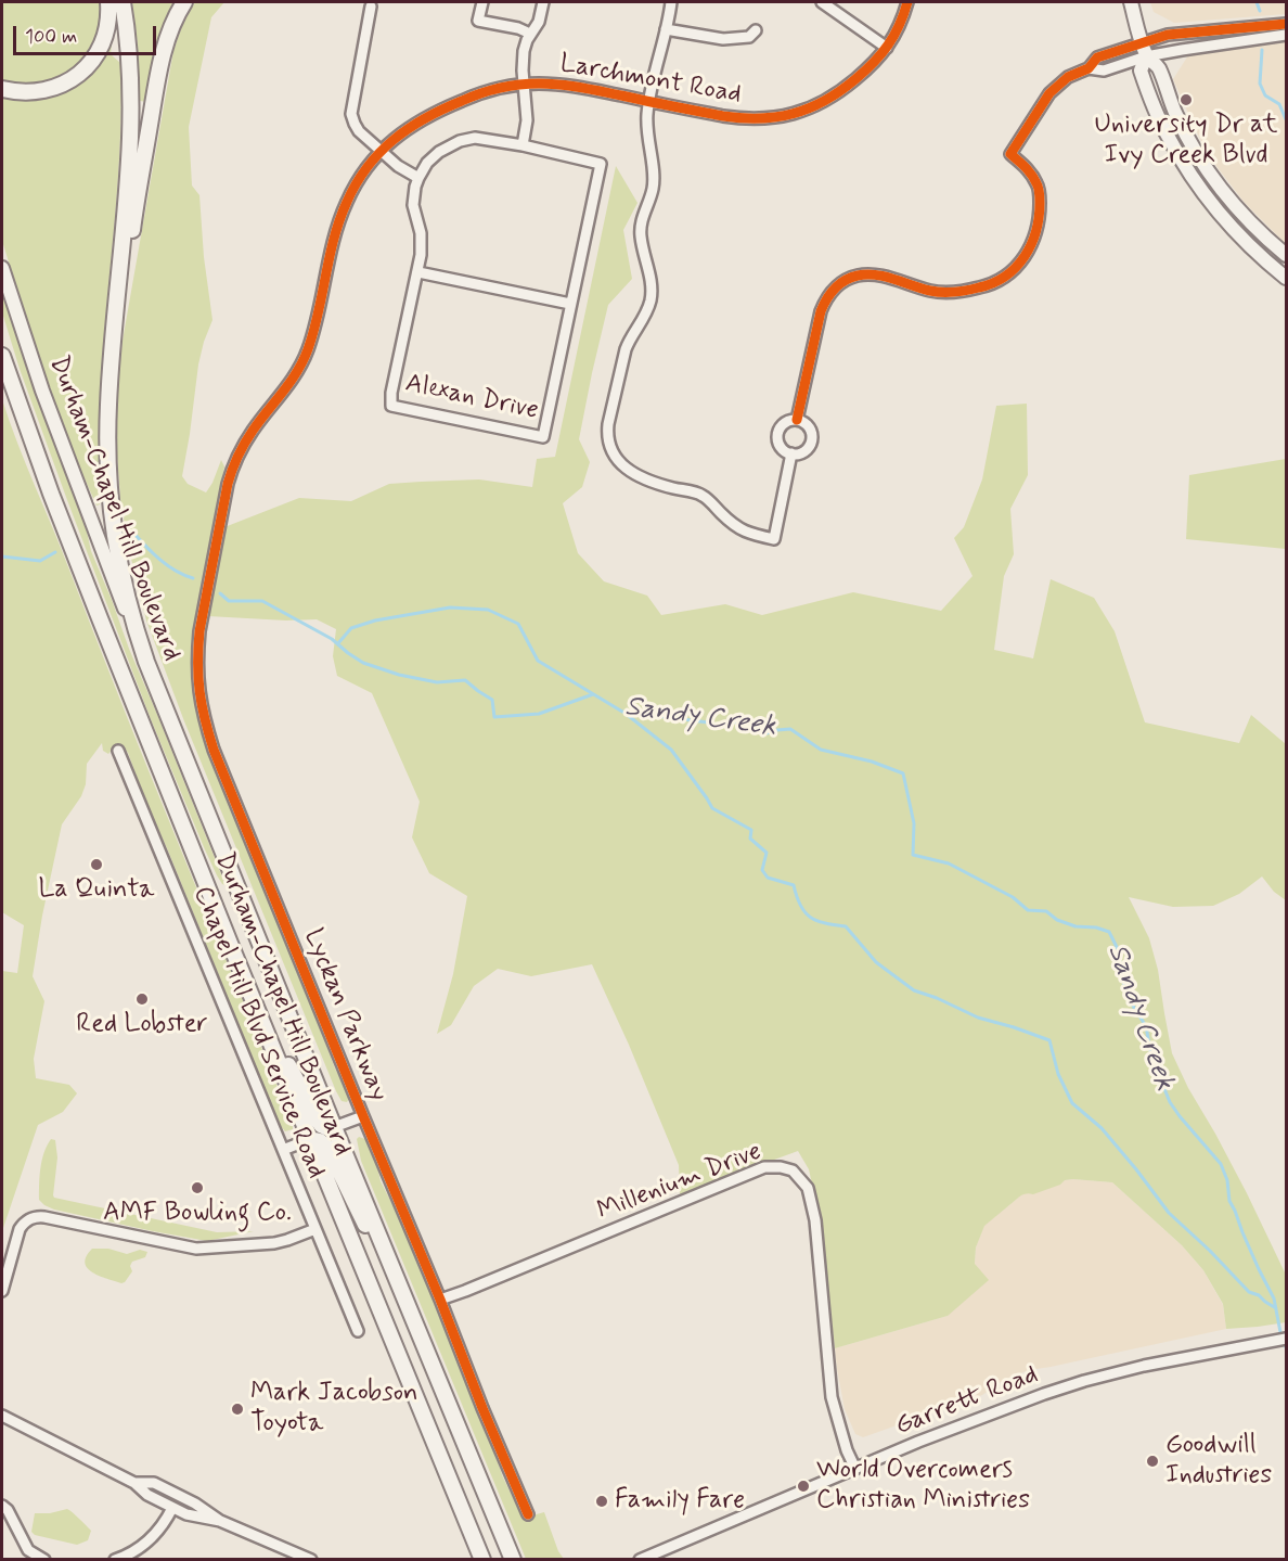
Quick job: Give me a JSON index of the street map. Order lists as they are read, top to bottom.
{
  "streets": {
    "highway": ["Durham-Chapel Hill Boulevard"],
    "street": [
      "Larchmont Road",
      "Alexan Drive",
      "Lyckan Parkway",
      "Chapel Hill Blvd Service Road",
      "Millenium Drive",
      "Garrett Road"
    ]
  },
  "crossings": [
    ["Larchmont Road", "Lyckan Parkway"],
    ["Lyckan Parkway", "Millenium Drive"],
    ["Millenium Drive", "Garrett Road"]
  ],
  "water": ["Sandy Creek"],
  "places": [
    "University Dr at Ivy Creek Blvd",
    "La Quinta",
    "Red Lobster",
    "AMF Bowling Co.",
    "Mark Jacobson Toyota",
    "Goodwill Industries",
    "World Overcomers Christian Ministries",
    "Family Fare"
  ],
  "scale_bar": "100 m"
}
